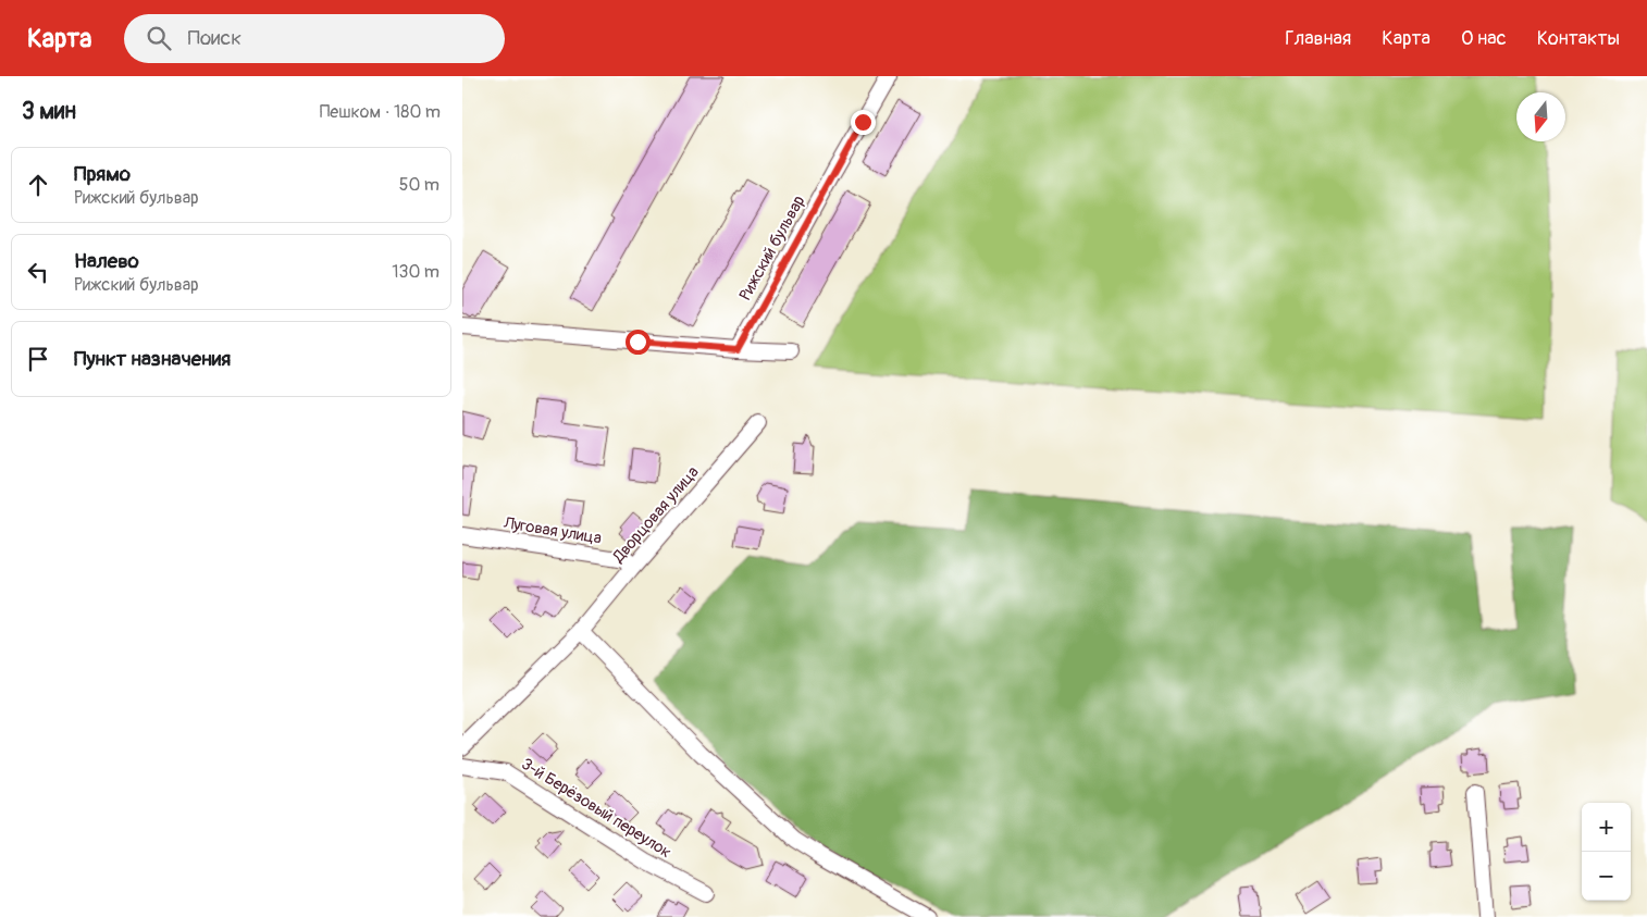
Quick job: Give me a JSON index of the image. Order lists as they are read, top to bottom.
{
  "streets": {
    "street": [
      "Рижский бульвар",
      "Дворцовая улица",
      "Луговая улица",
      "3-й Берёзовый переулок"
    ]
  },
  "crossings": [
    ["Дворцовая улица", "Луговая улица"]
  ],
  "north": "bottom",
  "page": {
    "header": "Карта",
    "search": "Поиск",
    "nav": [
      "Главная",
      "Карта",
      "О нас",
      "Контакты"
    ],
    "heading": ["3 мин", "Пешком · 180 m"],
    "list": [
      ["Прямо", "Рижский бульвар", "50 m"],
      ["Налево", "Рижский бульвар", "130 m"],
      "Пункт назначения"
    ],
    "map_buttons": ["+", "−"]
  }
}
